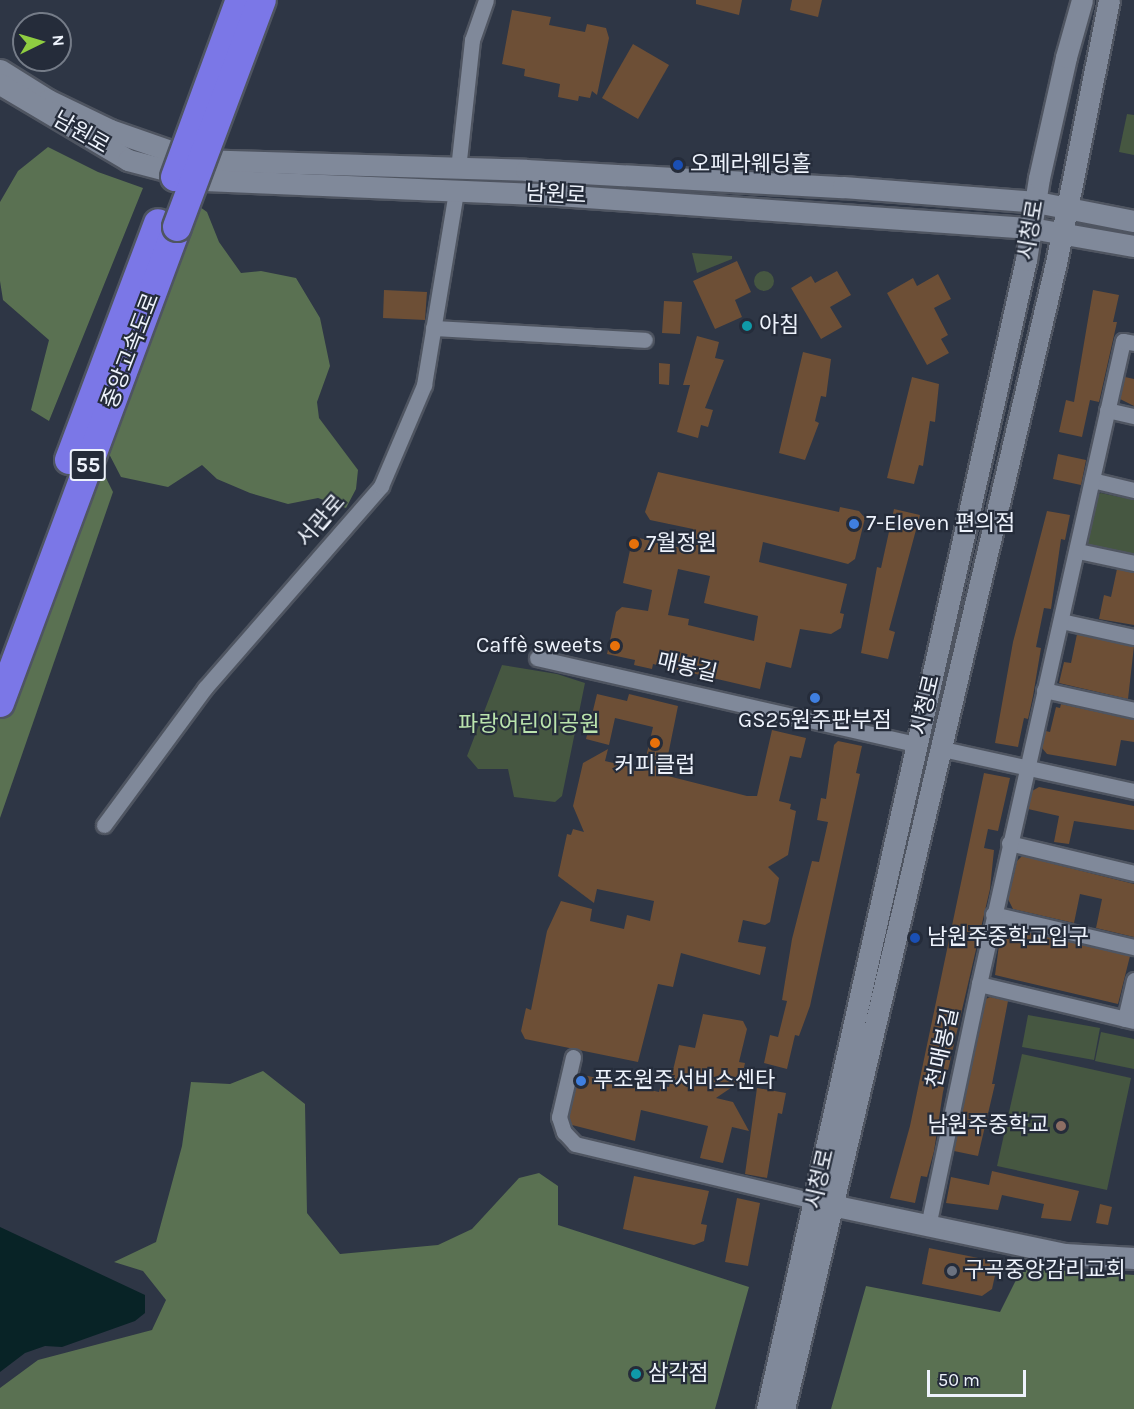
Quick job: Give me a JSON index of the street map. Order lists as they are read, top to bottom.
{
  "streets": {
    "highway": ["중앙고속도로", "55"],
    "street": [
      "남원로",
      "시청로",
      "서관로",
      "매봉길",
      "천매봉길"
    ]
  },
  "crossings": [
    ["남원로", "시청로"],
    ["남원로", "서관로"],
    ["시청로", "매봉길"],
    ["시청로", "천매봉길"]
  ],
  "parks": ["파랑어린이공원"],
  "places": [
    "오페라웨딩홀",
    "아침",
    "7-Eleven 편의점",
    "7월정원",
    "Caffè sweets",
    "GS25원주판부점",
    "커피클럽",
    "남원주중학교입구",
    "푸조원주서비스센타",
    "남원주중학교",
    "구곡중앙감리교회",
    "삼각점"
  ],
  "scale_bar": "50 m",
  "north": "right"
}
